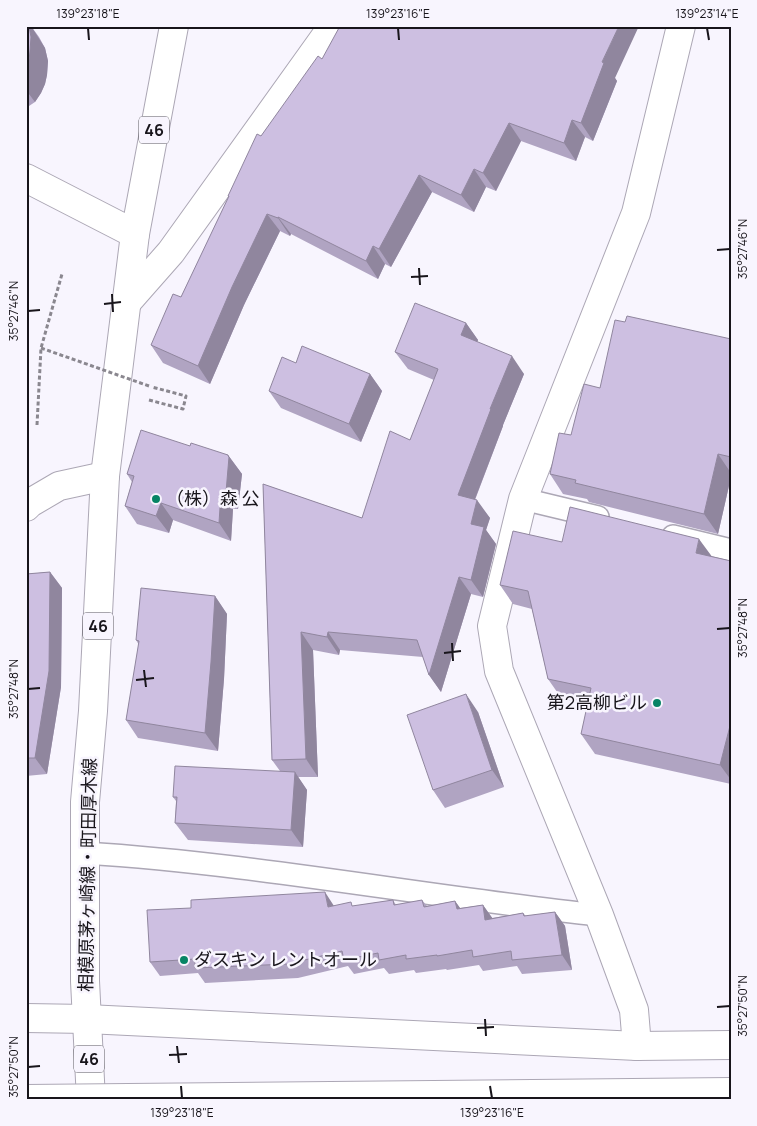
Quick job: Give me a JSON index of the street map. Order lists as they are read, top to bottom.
{
  "streets": {
    "main road": ["46", "相模原茅ヶ崎線・町田厚木線"]
  },
  "places": ["（株）森 公", "第2高柳ビル", "ダスキン レントオール"],
  "coordinates": [
    "139°23'18\"E",
    "139°23'16\"E",
    "139°23'14\"E",
    "35°27'46\"N",
    "35°27'48\"N",
    "35°27'50\"N"
  ]
}
